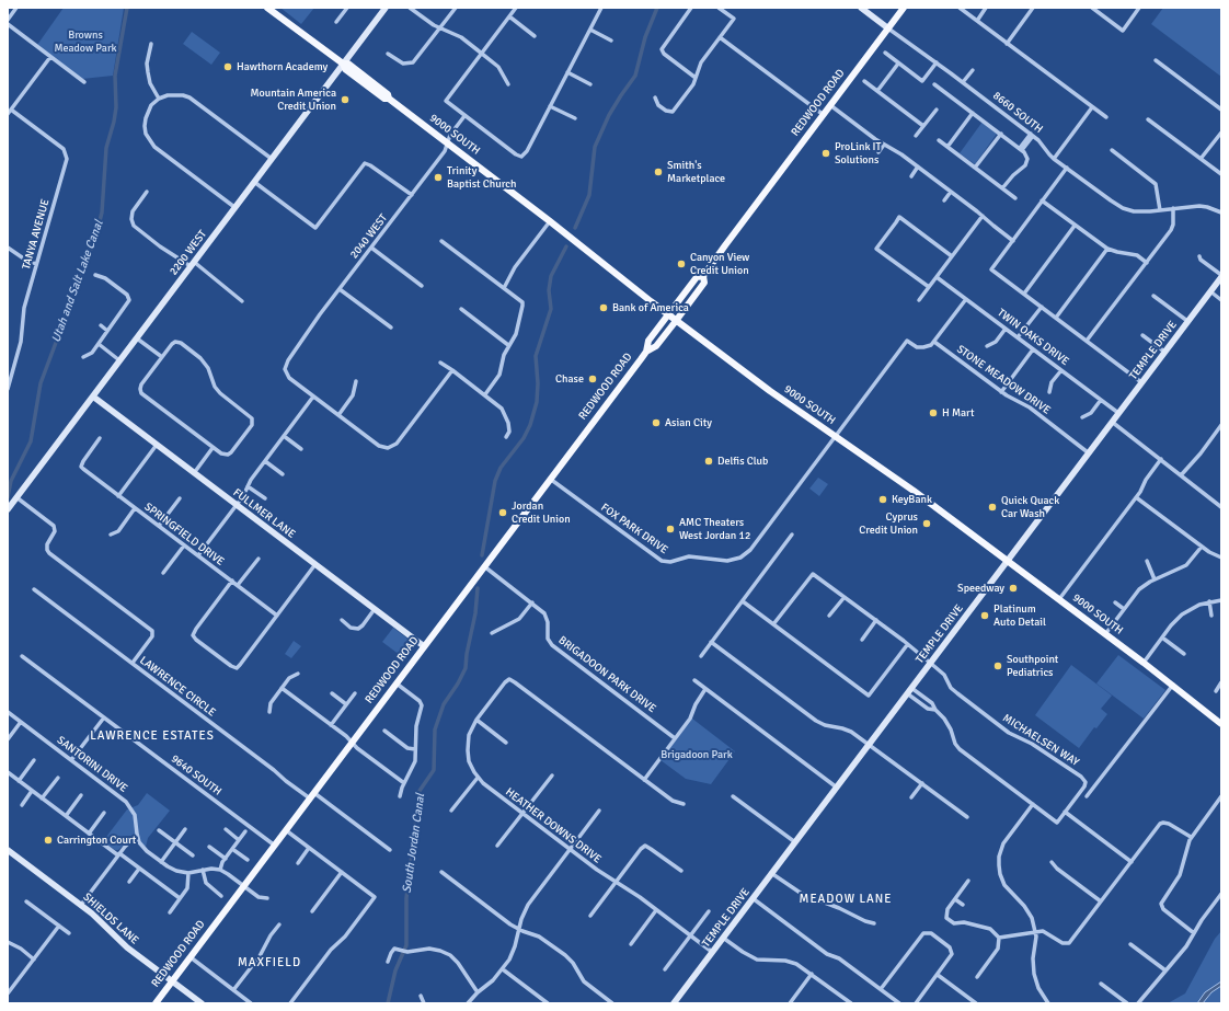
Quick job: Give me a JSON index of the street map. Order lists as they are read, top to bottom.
{
  "streets": {
    "main road": ["REDWOOD ROAD", "9000 SOUTH"],
    "street": [
      "8660 SOUTH",
      "TANYA AVENUE",
      "2040 WEST",
      "2200 WEST",
      "TWIN OAKS DRIVE",
      "TEMPLE DRIVE",
      "STONE MEADOW DRIVE",
      "FULLMER LANE",
      "FOX PARK DRIVE",
      "SPRINGFIELD DRIVE",
      "BRIGADOON PARK DRIVE",
      "LAWRENCE CIRCLE",
      "MICHAELSEN WAY",
      "SANTORINI DRIVE",
      "9640 SOUTH",
      "HEATHER DOWNS DRIVE",
      "SHIELDS LANE"
    ]
  },
  "crossings": [
    ["REDWOOD ROAD", "8660 SOUTH"],
    ["REDWOOD ROAD", "9000 SOUTH"],
    ["REDWOOD ROAD", "FULLMER LANE"],
    ["REDWOOD ROAD", "FOX PARK DRIVE"],
    ["REDWOOD ROAD", "BRIGADOON PARK DRIVE"],
    ["REDWOOD ROAD", "LAWRENCE CIRCLE"],
    ["REDWOOD ROAD", "9640 SOUTH"],
    ["REDWOOD ROAD", "SHIELDS LANE"],
    ["9000 SOUTH", "2040 WEST"],
    ["9000 SOUTH", "2200 WEST"],
    ["9000 SOUTH", "TEMPLE DRIVE"],
    ["9000 SOUTH", "FOX PARK DRIVE"],
    ["2200 WEST", "FULLMER LANE"],
    ["TWIN OAKS DRIVE", "TEMPLE DRIVE"],
    ["TEMPLE DRIVE", "STONE MEADOW DRIVE"],
    ["TEMPLE DRIVE", "MICHAELSEN WAY"],
    ["TEMPLE DRIVE", "HEATHER DOWNS DRIVE"]
  ],
  "districts": ["LAWRENCE ESTATES", "MEADOW LANE", "MAXFIELD"],
  "water": ["Utah and Salt Lake Canal", "South Jordan Canal"],
  "parks": ["Browns Meadow Park", "Brigadoon Park"],
  "places": [
    "Hawthorn Academy",
    "Mountain America Credit Union",
    "ProLink IT Solutions",
    "Smith's Marketplace",
    "Trinity Baptist Church",
    "Canyon View Credit Union",
    "Bank of America",
    "Chase",
    "H Mart",
    "Asian City",
    "Delfis Club",
    "KeyBank",
    "Quick Quack Car Wash",
    "Jordan Credit Union",
    "Cyprus Credit Union",
    "AMC Theaters West Jordan 12",
    "Speedway",
    "Platinum Auto Detail",
    "Southpoint Pediatrics",
    "Carrington Court"
  ]
}
